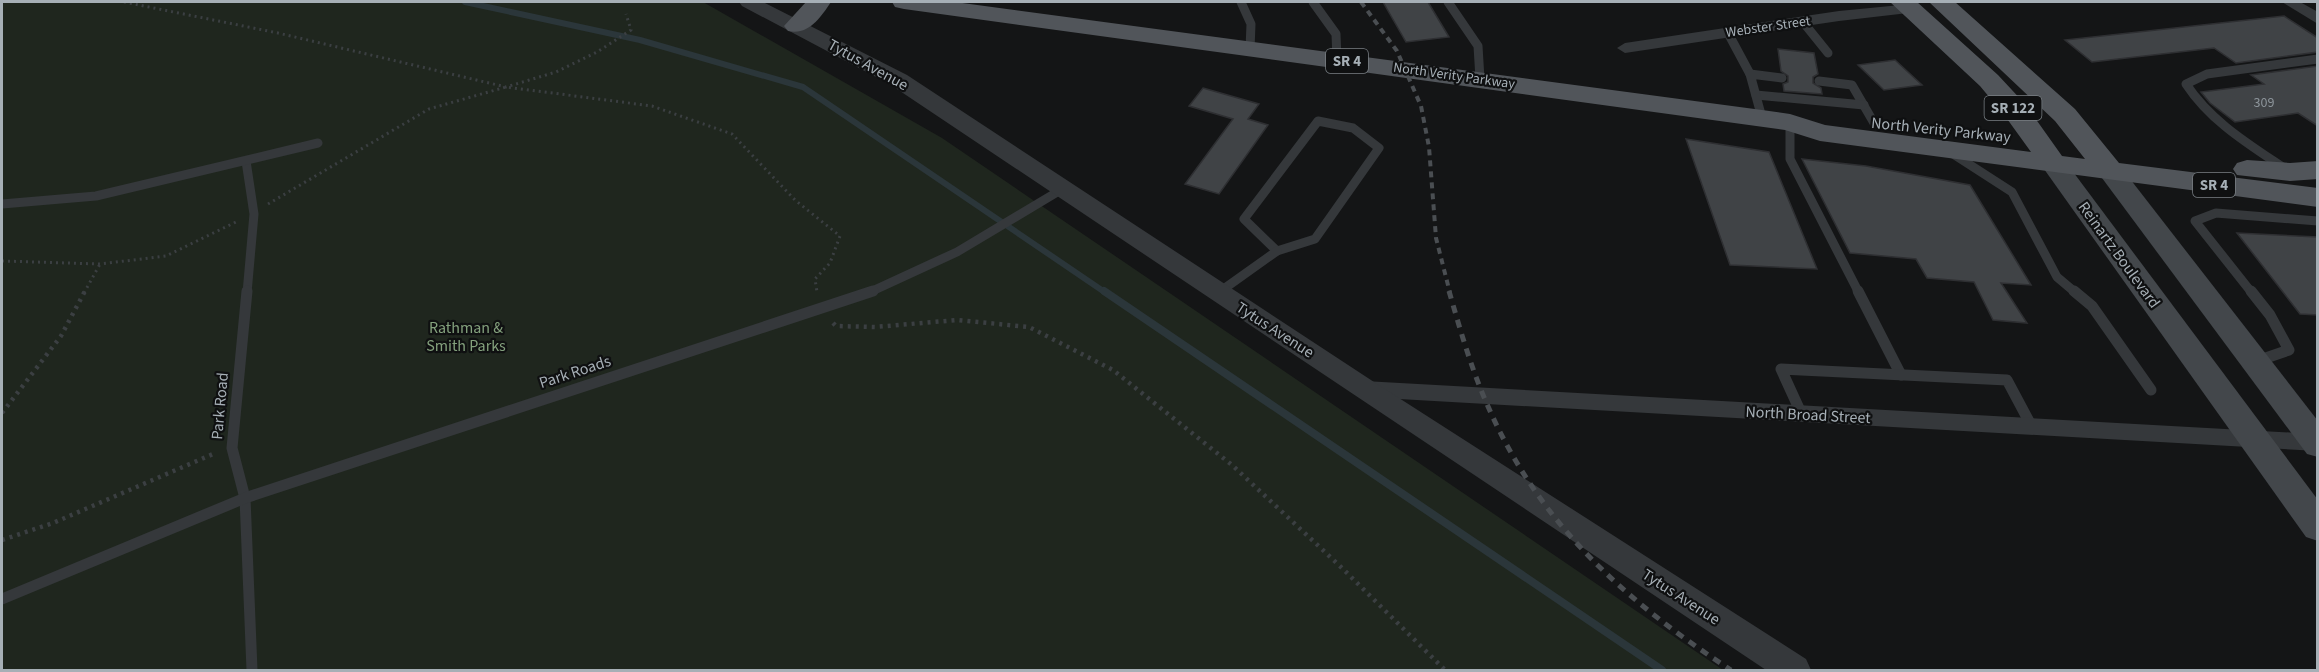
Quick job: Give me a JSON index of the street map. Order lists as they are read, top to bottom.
{
  "streets": {
    "main road": [
      "SR 4",
      "North Verity Parkway",
      "SR 122",
      "Reinartz Boulevard"
    ],
    "street": ["Webster Street", "Tytus Avenue", "North Broad Street"],
    "lane": ["Park Roads", "Park Road"]
  },
  "crossings": [
    ["Webster Street", "Reinartz Boulevard"],
    ["SR 4", "North Verity Parkway"],
    ["SR 4", "Reinartz Boulevard"],
    ["Tytus Avenue", "Park Roads"],
    ["Tytus Avenue", "North Broad Street"],
    ["North Verity Parkway", "Reinartz Boulevard"],
    ["Reinartz Boulevard", "North Broad Street"],
    ["Park Roads", "Park Road"]
  ],
  "parks": ["Rathman & Smith Parks"],
  "house_numbers": ["309"]
}
